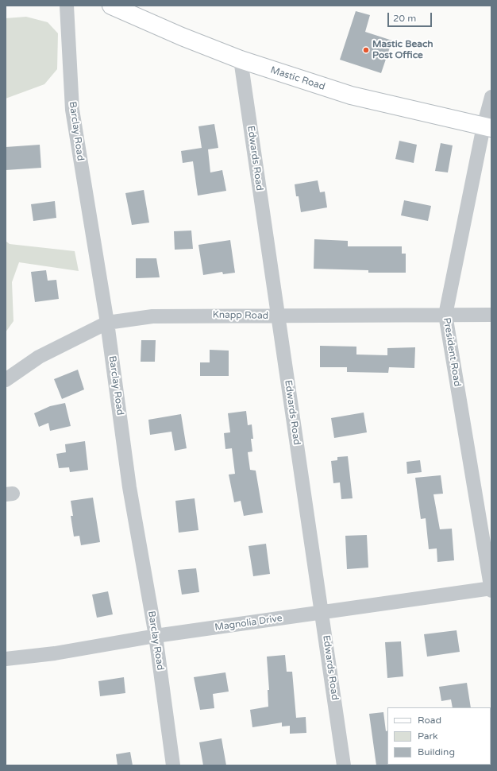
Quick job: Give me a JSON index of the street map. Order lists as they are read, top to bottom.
{
  "streets": {
    "main road": ["Mastic Road"],
    "street": [
      "Barclay Road",
      "Edwards Road",
      "Knapp Road",
      "President Road",
      "Magnolia Drive"
    ]
  },
  "crossings": [
    ["Mastic Road", "Edwards Road"],
    ["Mastic Road", "President Road"],
    ["Barclay Road", "Knapp Road"],
    ["Barclay Road", "Magnolia Drive"],
    ["Edwards Road", "Knapp Road"],
    ["Edwards Road", "Magnolia Drive"],
    ["Knapp Road", "President Road"],
    ["President Road", "Magnolia Drive"]
  ],
  "places": ["Mastic Beach Post Office"],
  "legend": ["Road", "Park", "Building"],
  "scale_bar": "20 m"
}
